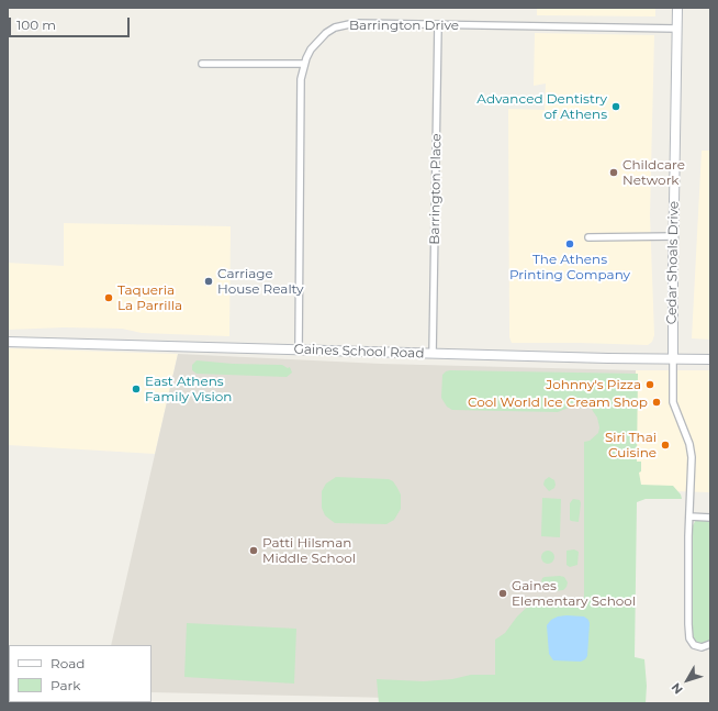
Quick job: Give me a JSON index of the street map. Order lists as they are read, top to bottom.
{
  "streets": {
    "main road": ["Cedar Shoals Drive", "Gaines School Road"],
    "street": ["Barrington Drive", "Barrington Place"]
  },
  "crossings": [
    ["Barrington Drive", "Barrington Place"],
    ["Barrington Drive", "Cedar Shoals Drive"],
    ["Barrington Drive", "Gaines School Road"],
    ["Barrington Place", "Gaines School Road"],
    ["Cedar Shoals Drive", "Gaines School Road"]
  ],
  "places": [
    "Advanced Dentistry of Athens",
    "Childcare Network",
    "The Athens Printing Company",
    "Carriage House Realty",
    "Taqueria La Parrilla",
    "Johnny's Pizza",
    "East Athens Family Vision",
    "Cool World Ice Cream Shop",
    "Siri Thai Cuisine",
    "Patti Hilsman Middle School",
    "Gaines Elementary School"
  ],
  "legend": ["Road", "Park"],
  "scale_bar": "100 m",
  "north": "bottom left"
}
